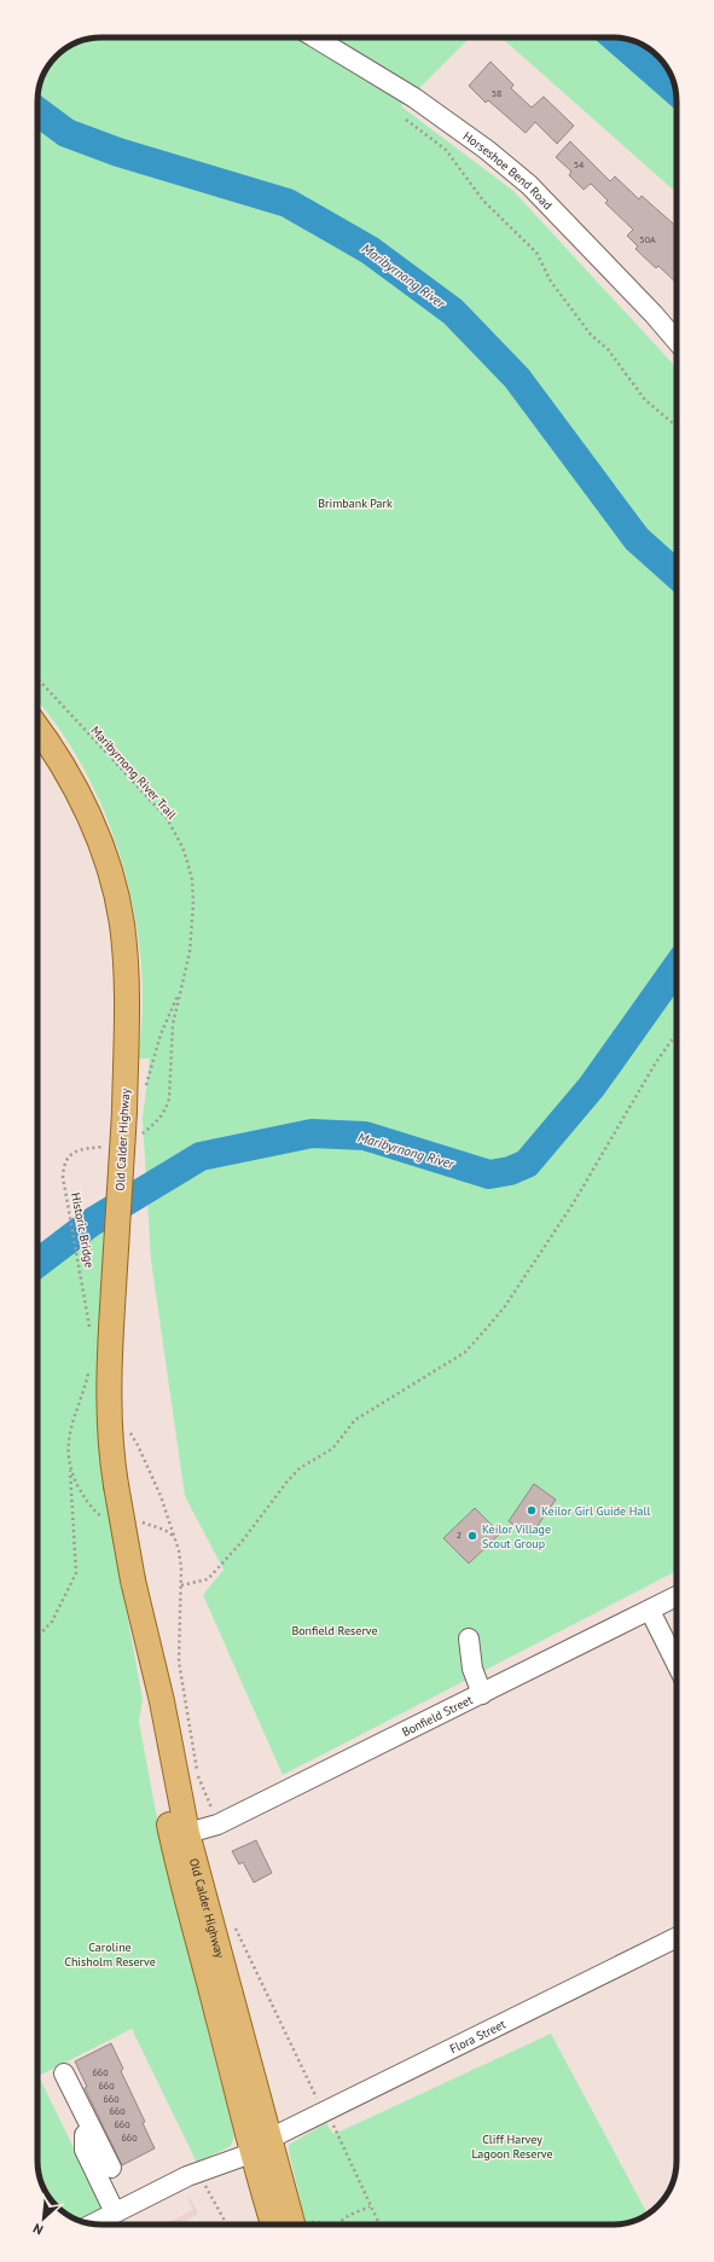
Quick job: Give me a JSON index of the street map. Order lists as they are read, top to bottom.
{
  "streets": {
    "main road": ["Old Calder Highway"],
    "street": ["Horseshoe Bend Road", "Bonfield Street", "Flora Street"],
    "path": ["Maribyrnong River Trail", "Historic Bridge"]
  },
  "crossings": [
    ["Old Calder Highway", "Bonfield Street"],
    ["Old Calder Highway", "Flora Street"]
  ],
  "water": ["Maribyrnong River"],
  "parks": [
    "Brimbank Park",
    "Bonfield Reserve",
    "Caroline Chisholm Reserve",
    "Cliff Harvey Lagoon Reserve"
  ],
  "places": ["Keilor Girl Guide Hall", "Keilor Village Scout Group"],
  "house_numbers": [
    "58",
    "54",
    "50A",
    "2",
    "660",
    "660",
    "660",
    "660",
    "660",
    "660"
  ],
  "north": "bottom left"
}
